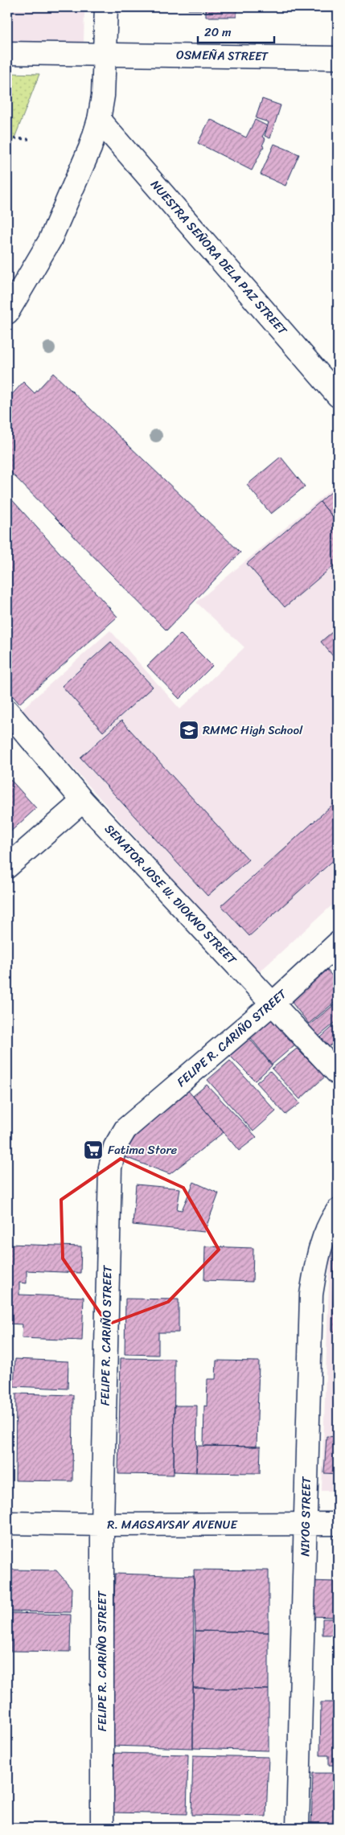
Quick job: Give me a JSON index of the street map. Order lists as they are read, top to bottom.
{
  "streets": {
    "street": [
      "OSMEÑA STREET",
      "NUESTRA SEÑORA DELA PAZ STREET",
      "SENATOR JOSE W. DIOKNO STREET",
      "FELIPE R. CARIÑO STREET",
      "NIYOG STREET",
      "R. MAGSAYSAY AVENUE"
    ]
  },
  "crossings": [
    ["SENATOR JOSE W. DIOKNO STREET", "FELIPE R. CARIÑO STREET"],
    ["FELIPE R. CARIÑO STREET", "R. MAGSAYSAY AVENUE"],
    ["NIYOG STREET", "R. MAGSAYSAY AVENUE"]
  ],
  "places": {
    "school or university": ["RMMC High School"],
    "supermarket": ["Fatima Store"]
  },
  "scale_bar": "20 m"
}
